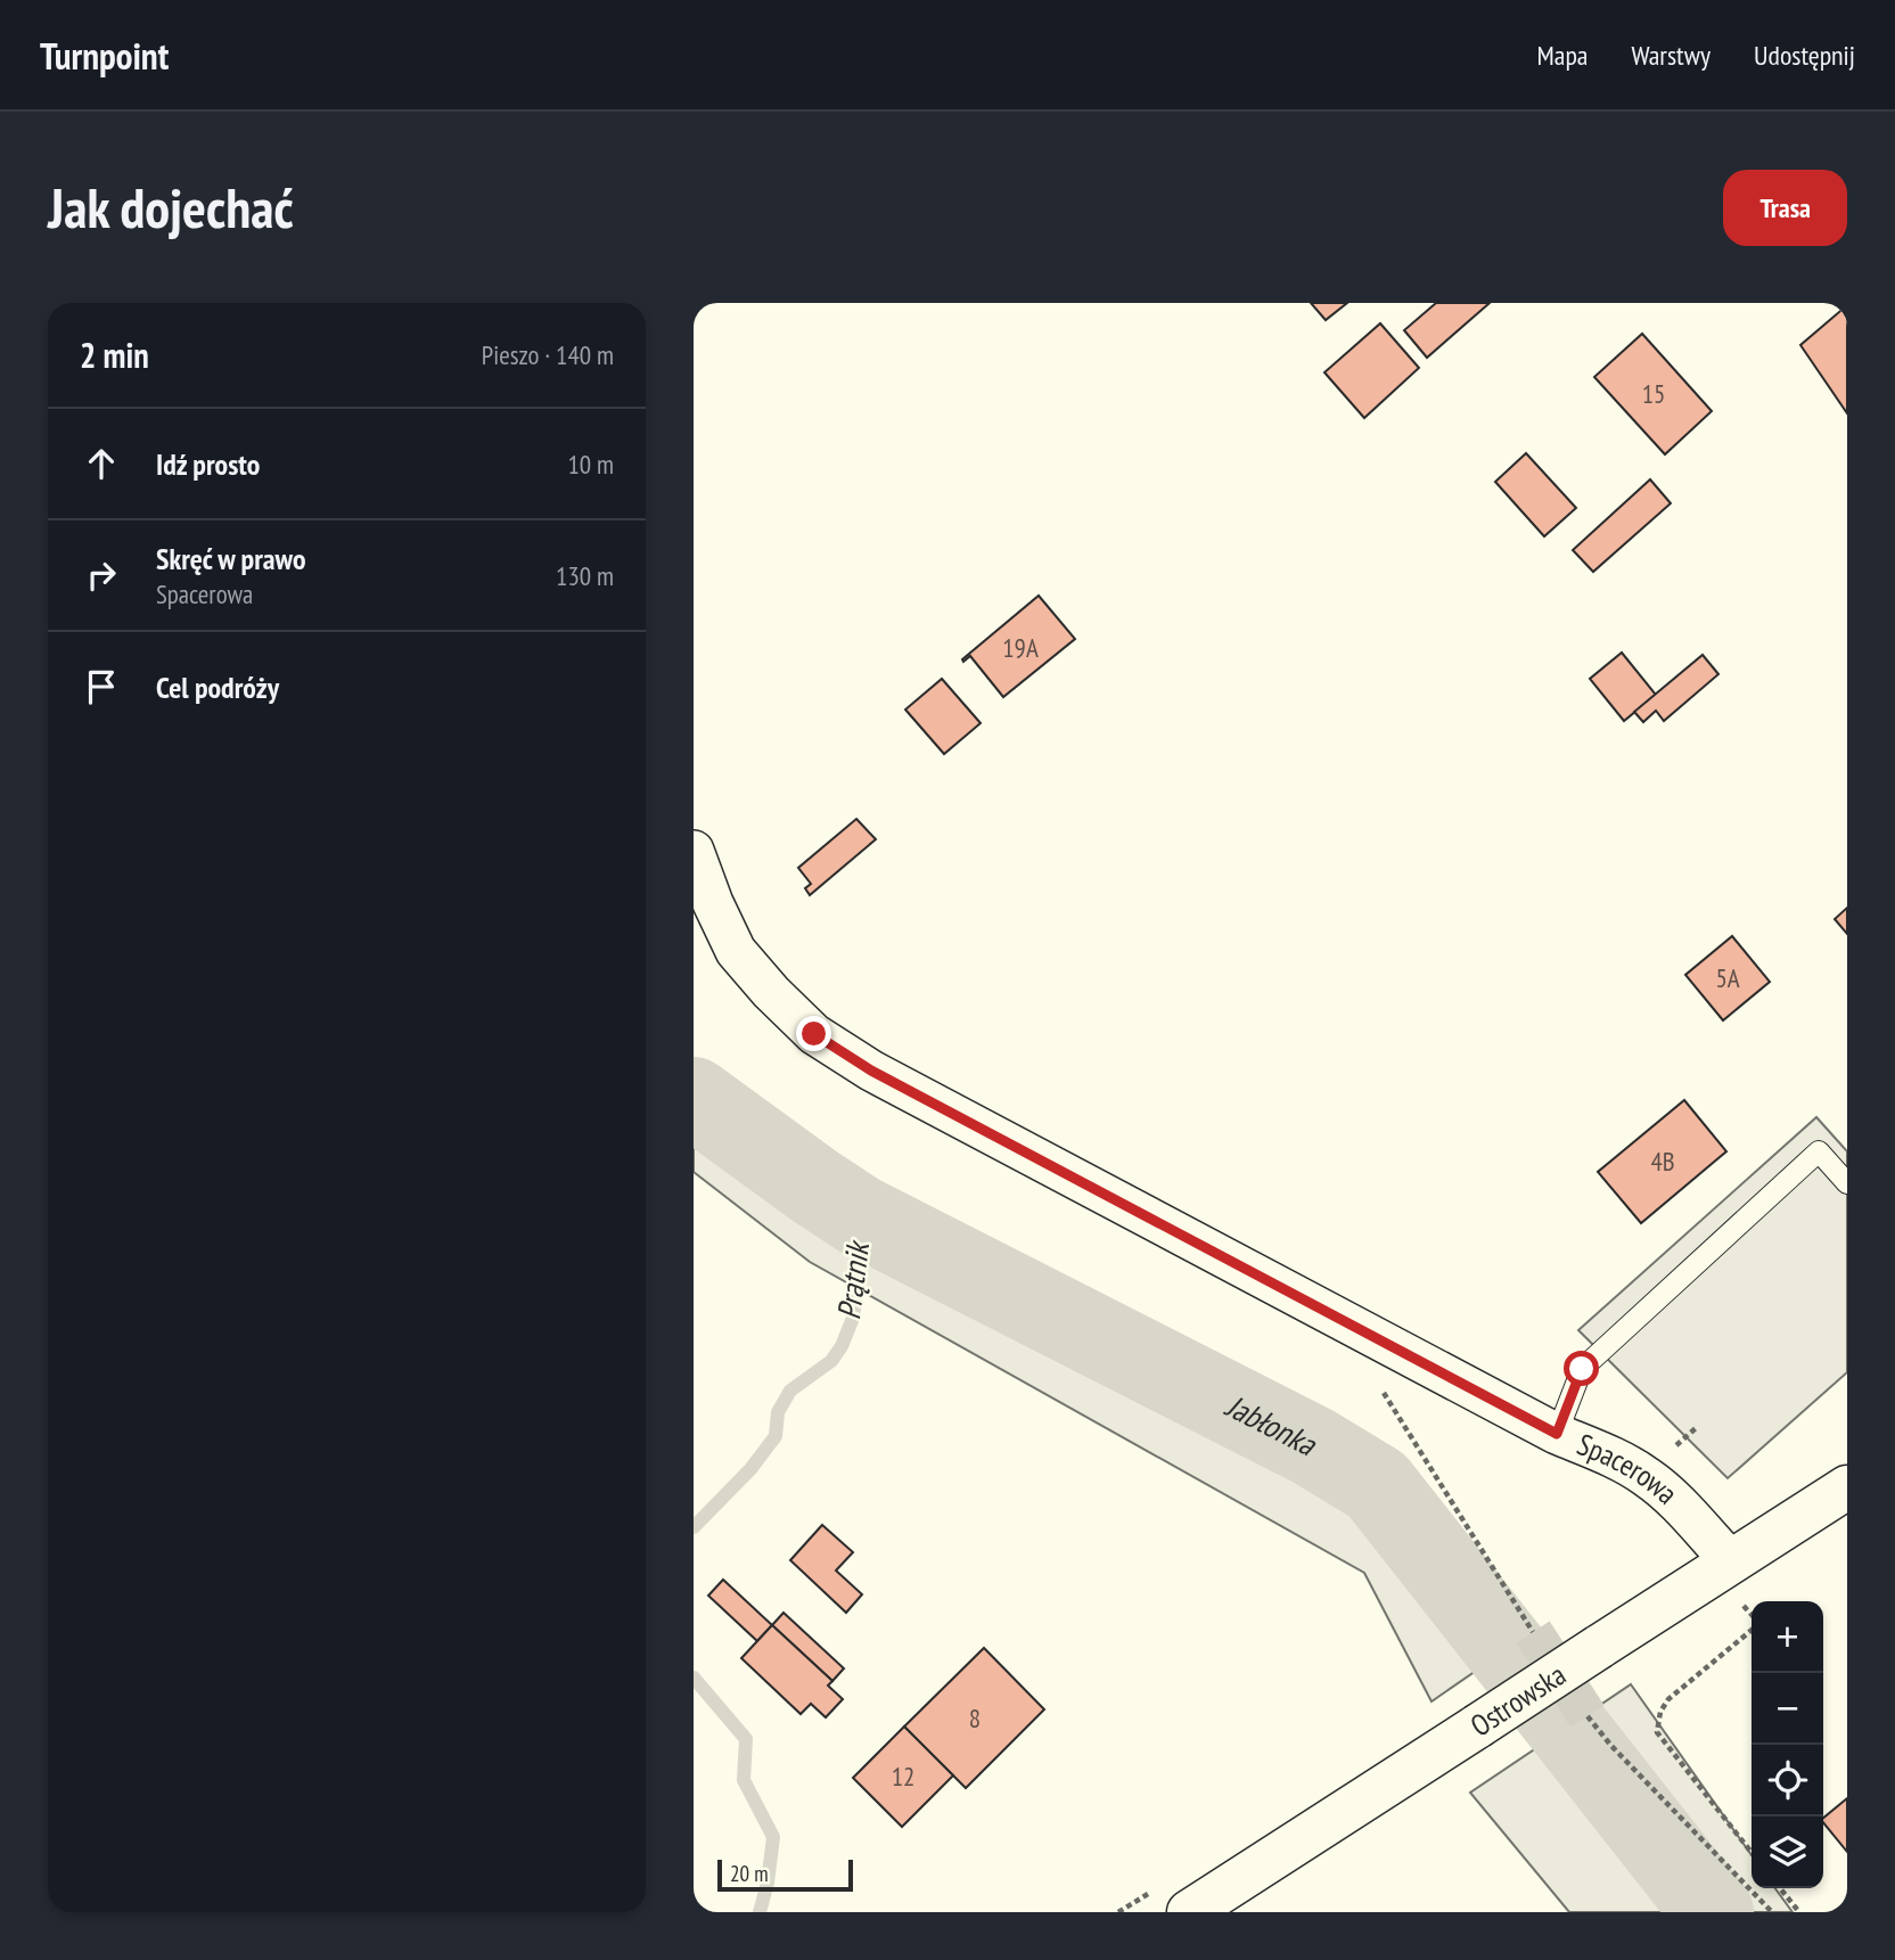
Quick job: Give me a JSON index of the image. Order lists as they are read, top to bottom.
{
  "streets": {
    "main road": ["Ostrowska"],
    "street": ["Spacerowa"]
  },
  "crossings": [
    ["Spacerowa", "Ostrowska"]
  ],
  "water": ["Prątnik", "Jabłonka"],
  "house_numbers": [
    "15",
    "19A",
    "5A",
    "4B",
    "8",
    "12"
  ],
  "scale_bar": "20 m",
  "page": {
    "header": "Turnpoint",
    "nav": ["Mapa", "Warstwy", "Udostępnij"],
    "buttons": "Trasa",
    "title": "Jak dojechać",
    "heading": ["2 min", "Pieszo · 140 m"],
    "list": [
      ["Idź prosto", "10 m"],
      ["Skręć w prawo", "Spacerowa", "130 m"],
      "Cel podróży"
    ],
    "map_buttons": ["+", "−"],
    "scale": "20 m"
  }
}
